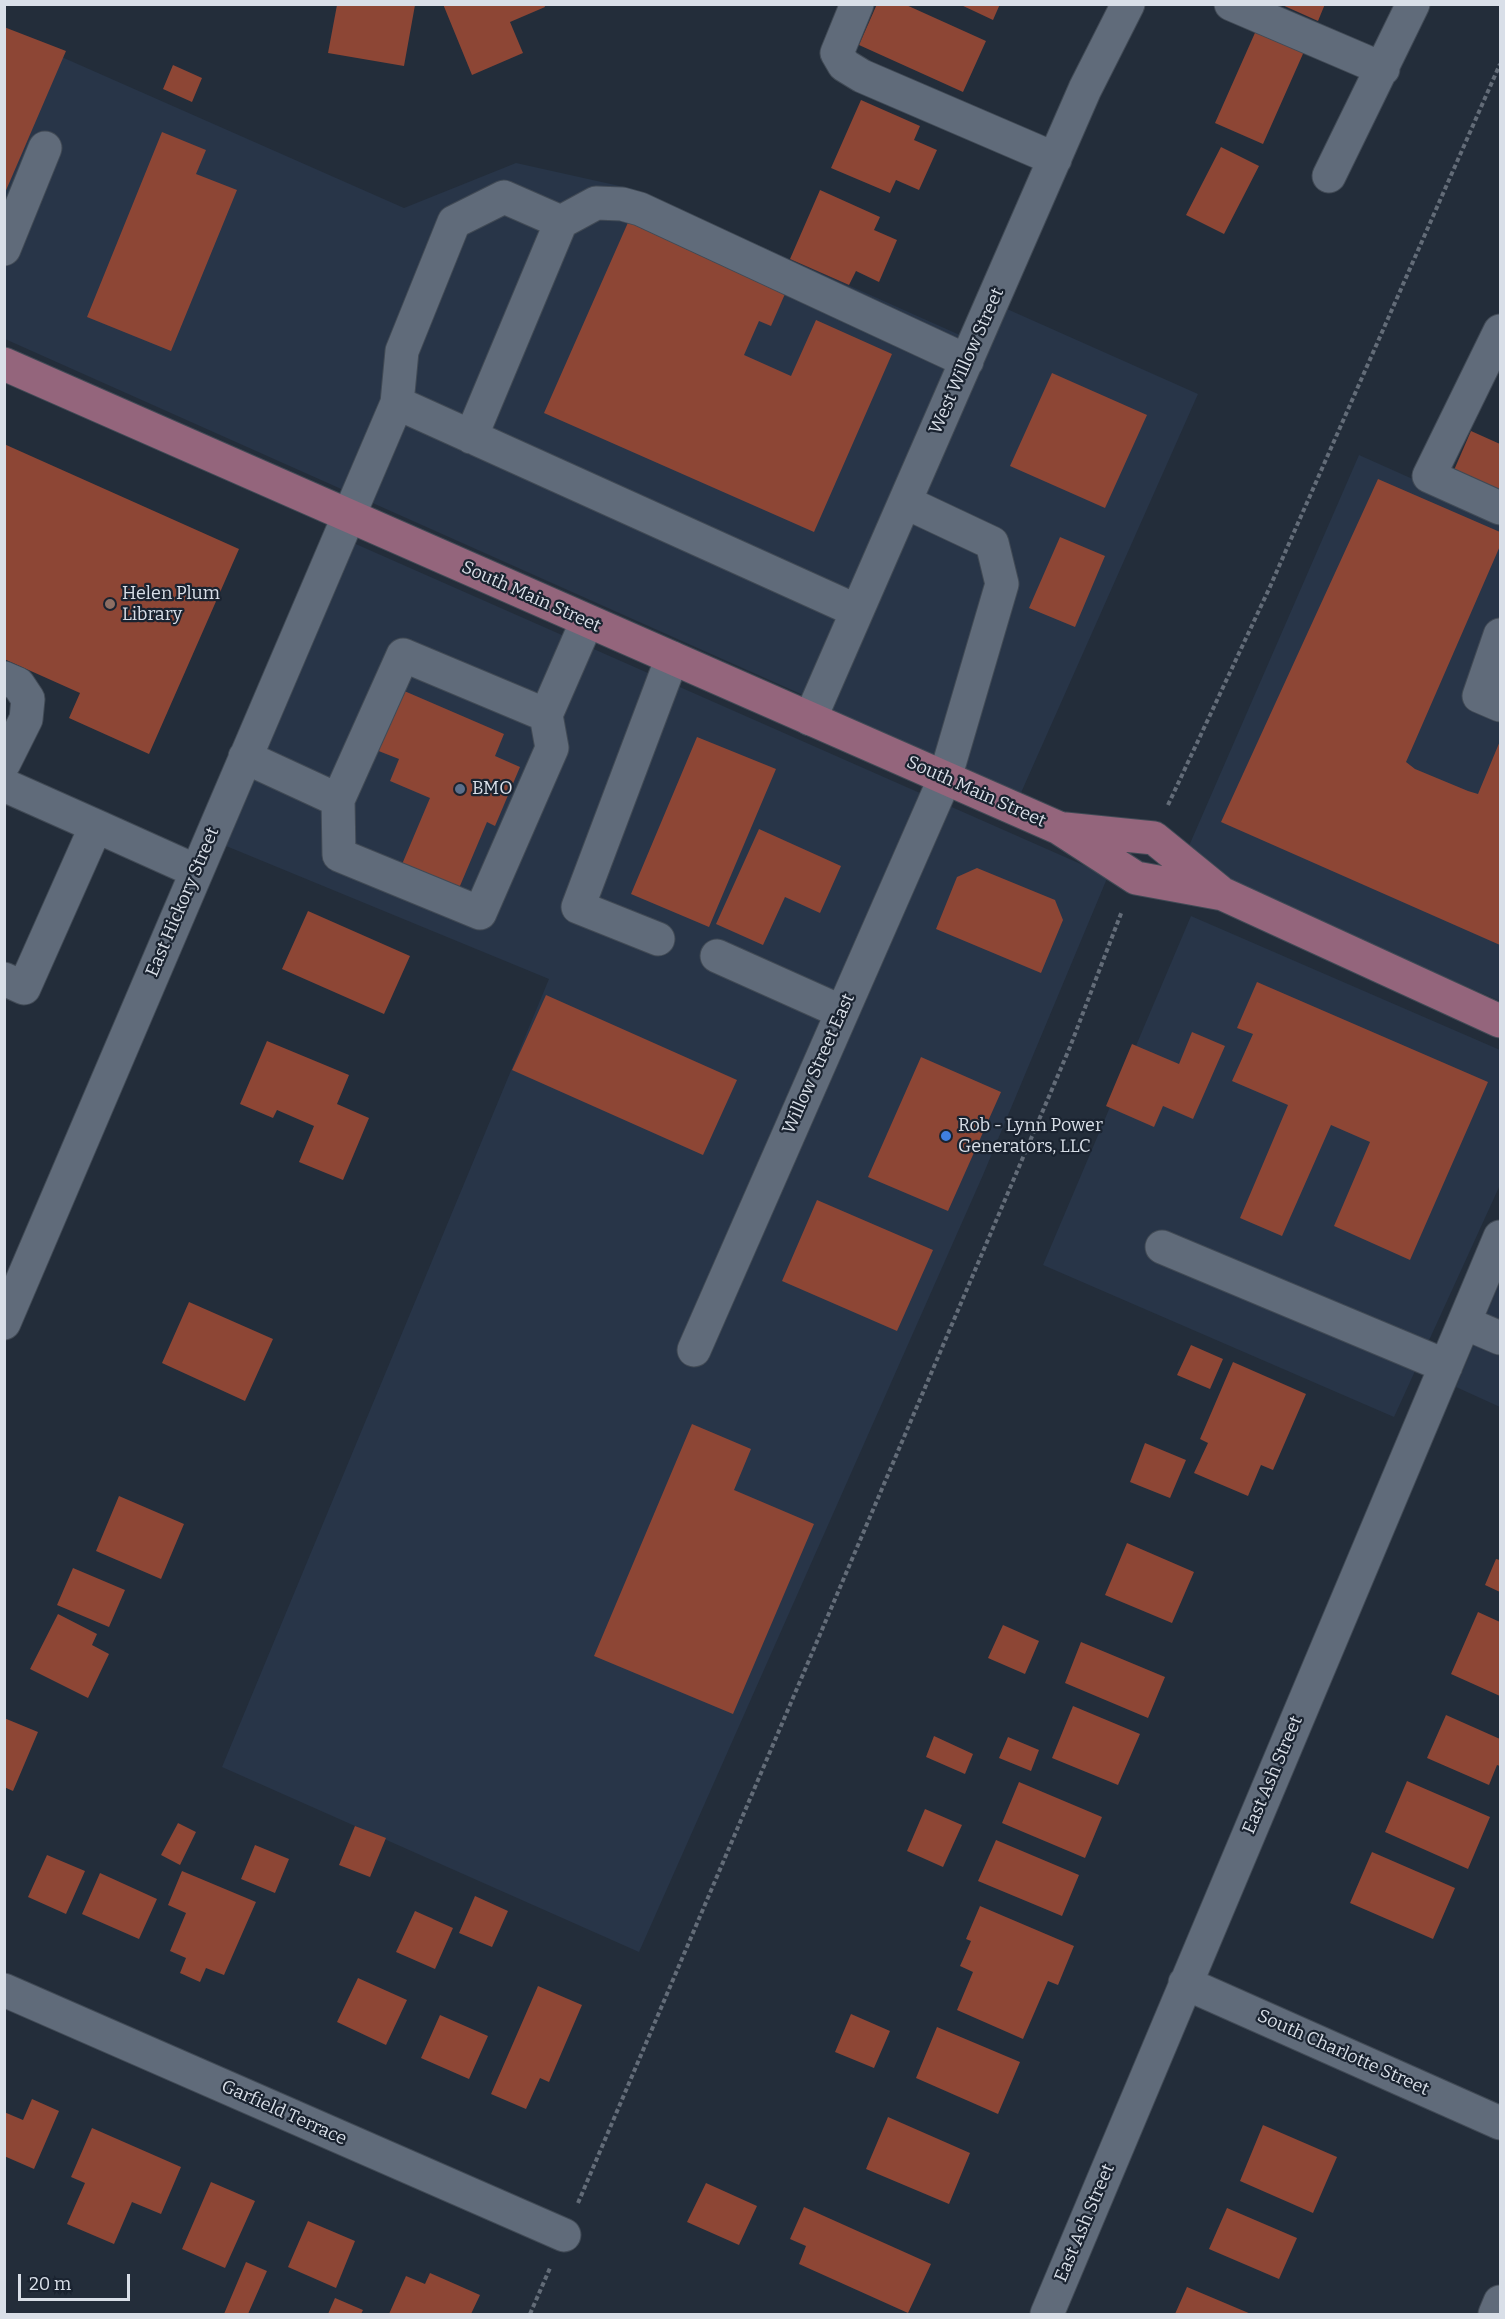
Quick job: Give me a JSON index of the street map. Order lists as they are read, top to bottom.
{
  "streets": {
    "main road": ["South Main Street"],
    "street": [
      "West Willow Street",
      "East Hickory Street",
      "Willow Street East",
      "East Ash Street",
      "South Charlotte Street",
      "Garfield Terrace"
    ]
  },
  "crossings": [
    ["West Willow Street", "South Main Street"],
    ["West Willow Street", "Willow Street East"],
    ["South Main Street", "East Hickory Street"],
    ["South Main Street", "Willow Street East"],
    ["East Ash Street", "South Charlotte Street"]
  ],
  "places": ["Helen Plum Library", "BMO", "Rob - Lynn Power Generators, LLC"],
  "scale_bar": "20 m"
}
